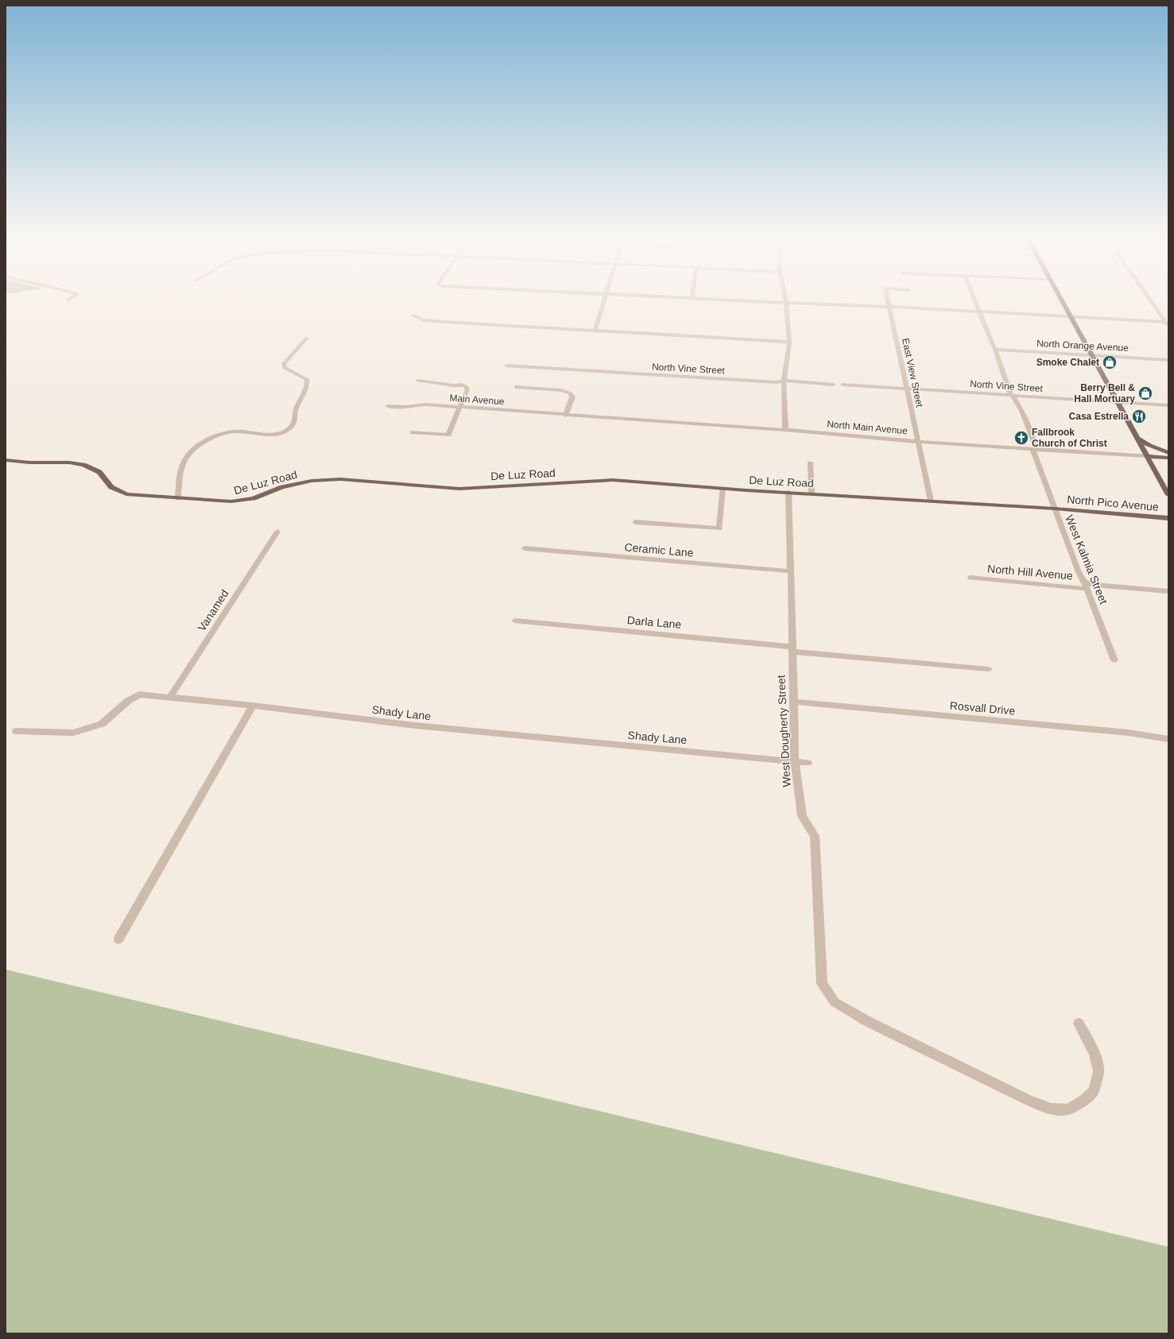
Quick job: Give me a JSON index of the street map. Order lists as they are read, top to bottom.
{
  "streets": {
    "main road": ["North Main Avenue", "De Luz Road", "North Pico Avenue"],
    "street": [
      "North Orange Avenue",
      "North Vine Street",
      "East View Street",
      "Main Avenue",
      "Ceramic Lane",
      "West Kalmia Street",
      "North Hill Avenue",
      "Vanamed",
      "Darla Lane",
      "Rosvall Drive",
      "Shady Lane",
      "West Dougherty Street"
    ]
  },
  "crossings": [
    ["North Orange Avenue", "West Kalmia Street"],
    ["North Vine Street", "East View Street"],
    ["North Vine Street", "West Kalmia Street"],
    ["East View Street", "North Main Avenue"],
    ["East View Street", "De Luz Road"],
    ["Main Avenue", "North Main Avenue"],
    ["North Main Avenue", "West Kalmia Street"],
    ["De Luz Road", "North Pico Avenue"],
    ["De Luz Road", "West Kalmia Street"],
    ["De Luz Road", "West Dougherty Street"],
    ["North Pico Avenue", "West Kalmia Street"],
    ["Ceramic Lane", "West Dougherty Street"],
    ["West Kalmia Street", "North Hill Avenue"],
    ["Vanamed", "Shady Lane"],
    ["Darla Lane", "West Dougherty Street"],
    ["Rosvall Drive", "West Dougherty Street"],
    ["Shady Lane", "West Dougherty Street"]
  ],
  "places": {
    "shop": ["Smoke Chalet", "Berry Bell & Hall Mortuary"],
    "restaurant": ["Casa Estrella"],
    "church": ["Fallbrook Church of Christ"]
  }
}
